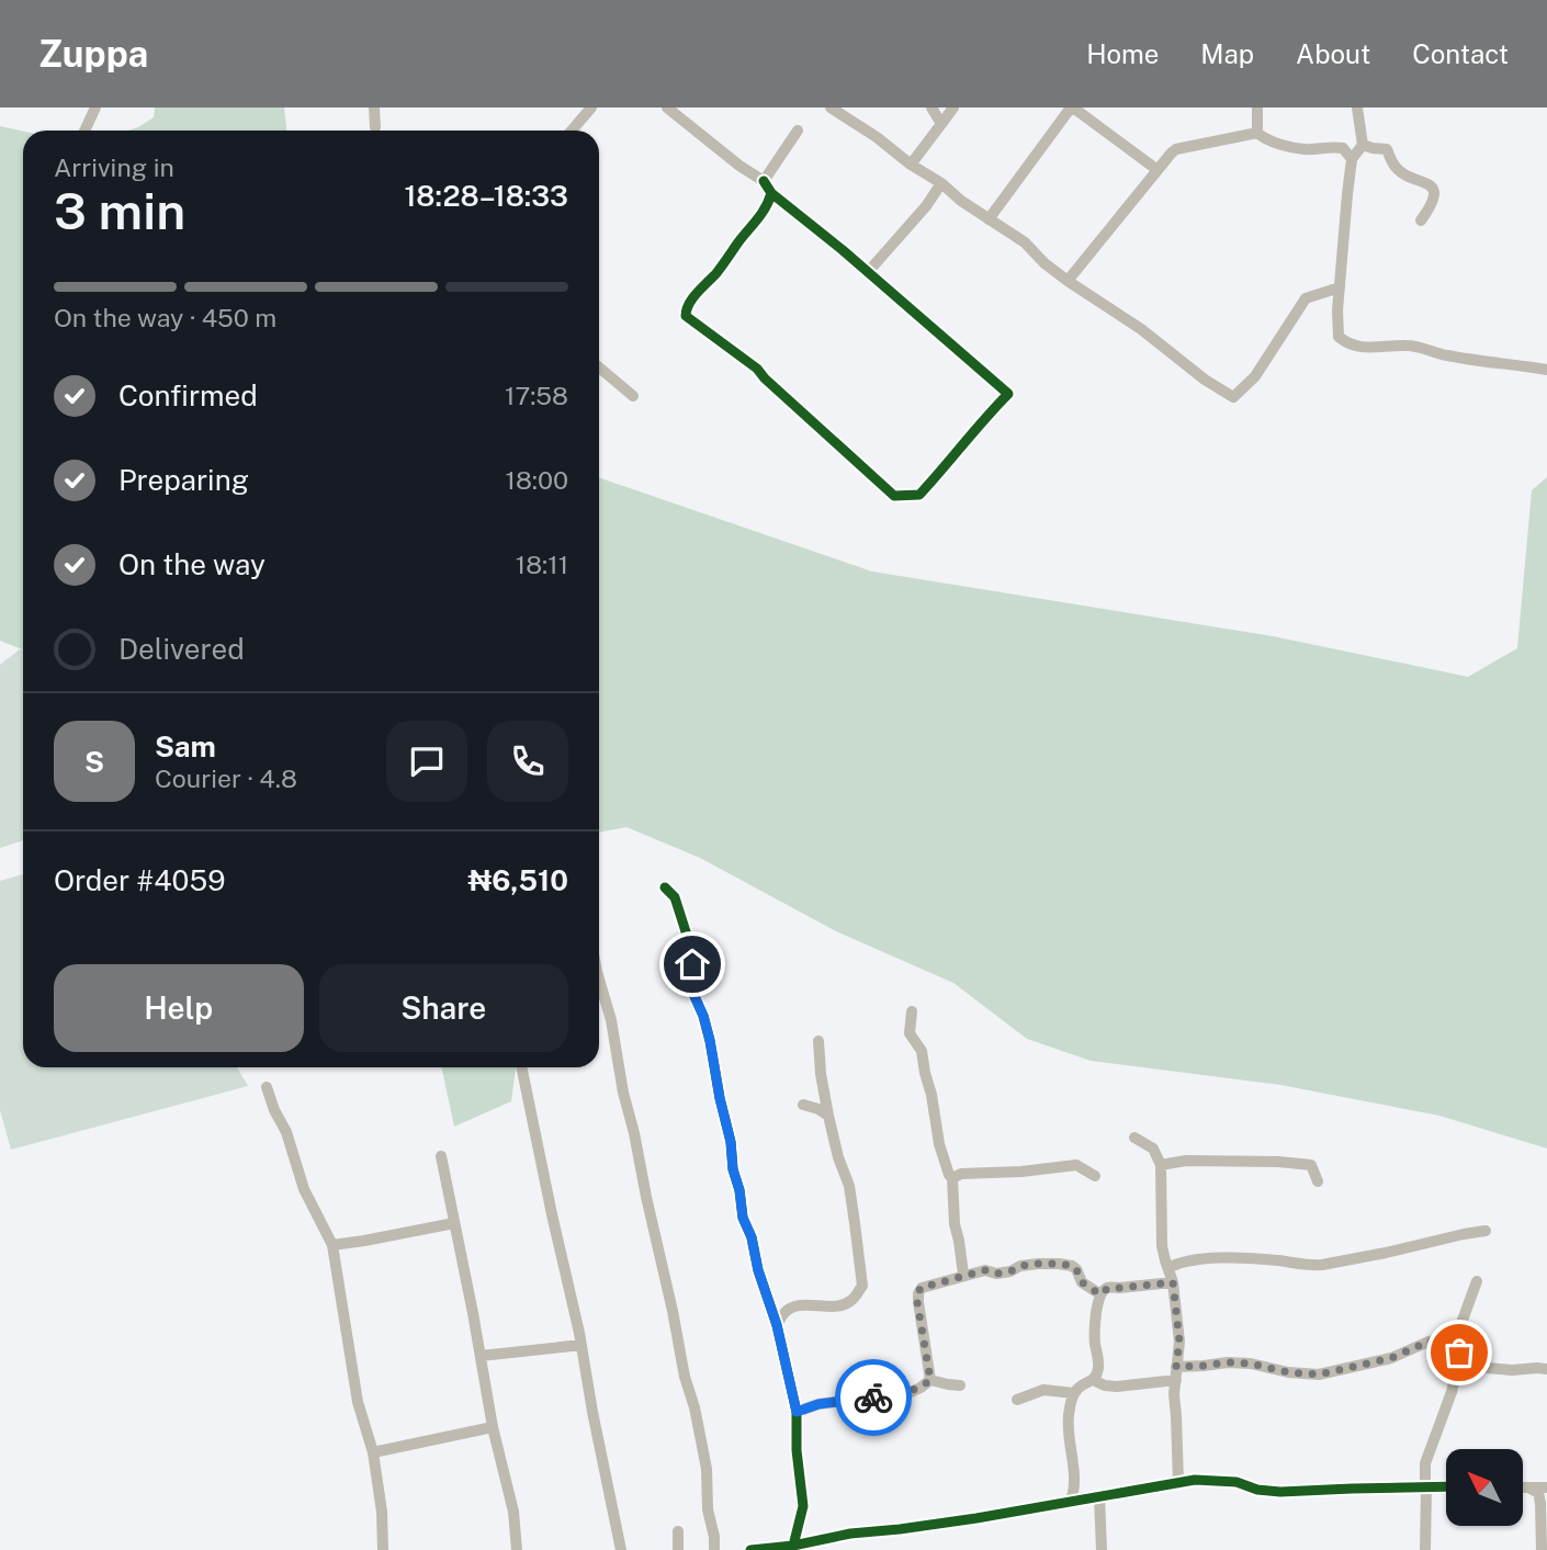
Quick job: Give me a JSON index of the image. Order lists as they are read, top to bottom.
{
  "north": "top left",
  "page": {
    "header": "Zuppa",
    "nav": [
      "Home",
      "Map",
      "About",
      "Contact"
    ],
    "heading": ["3 min", "Arriving in", "18:28–18:33"],
    "panel": [
      "Sam",
      "Courier · 4.8",
      "Order #4059",
      "₦6,510"
    ],
    "bar": "On the way · 450 m",
    "list": [
      ["Confirmed", "17:58"],
      ["Preparing", "18:00"],
      ["On the way", "18:11"],
      "Delivered"
    ],
    "round": "S",
    "buttons": ["Help", "Share"]
  }
}
